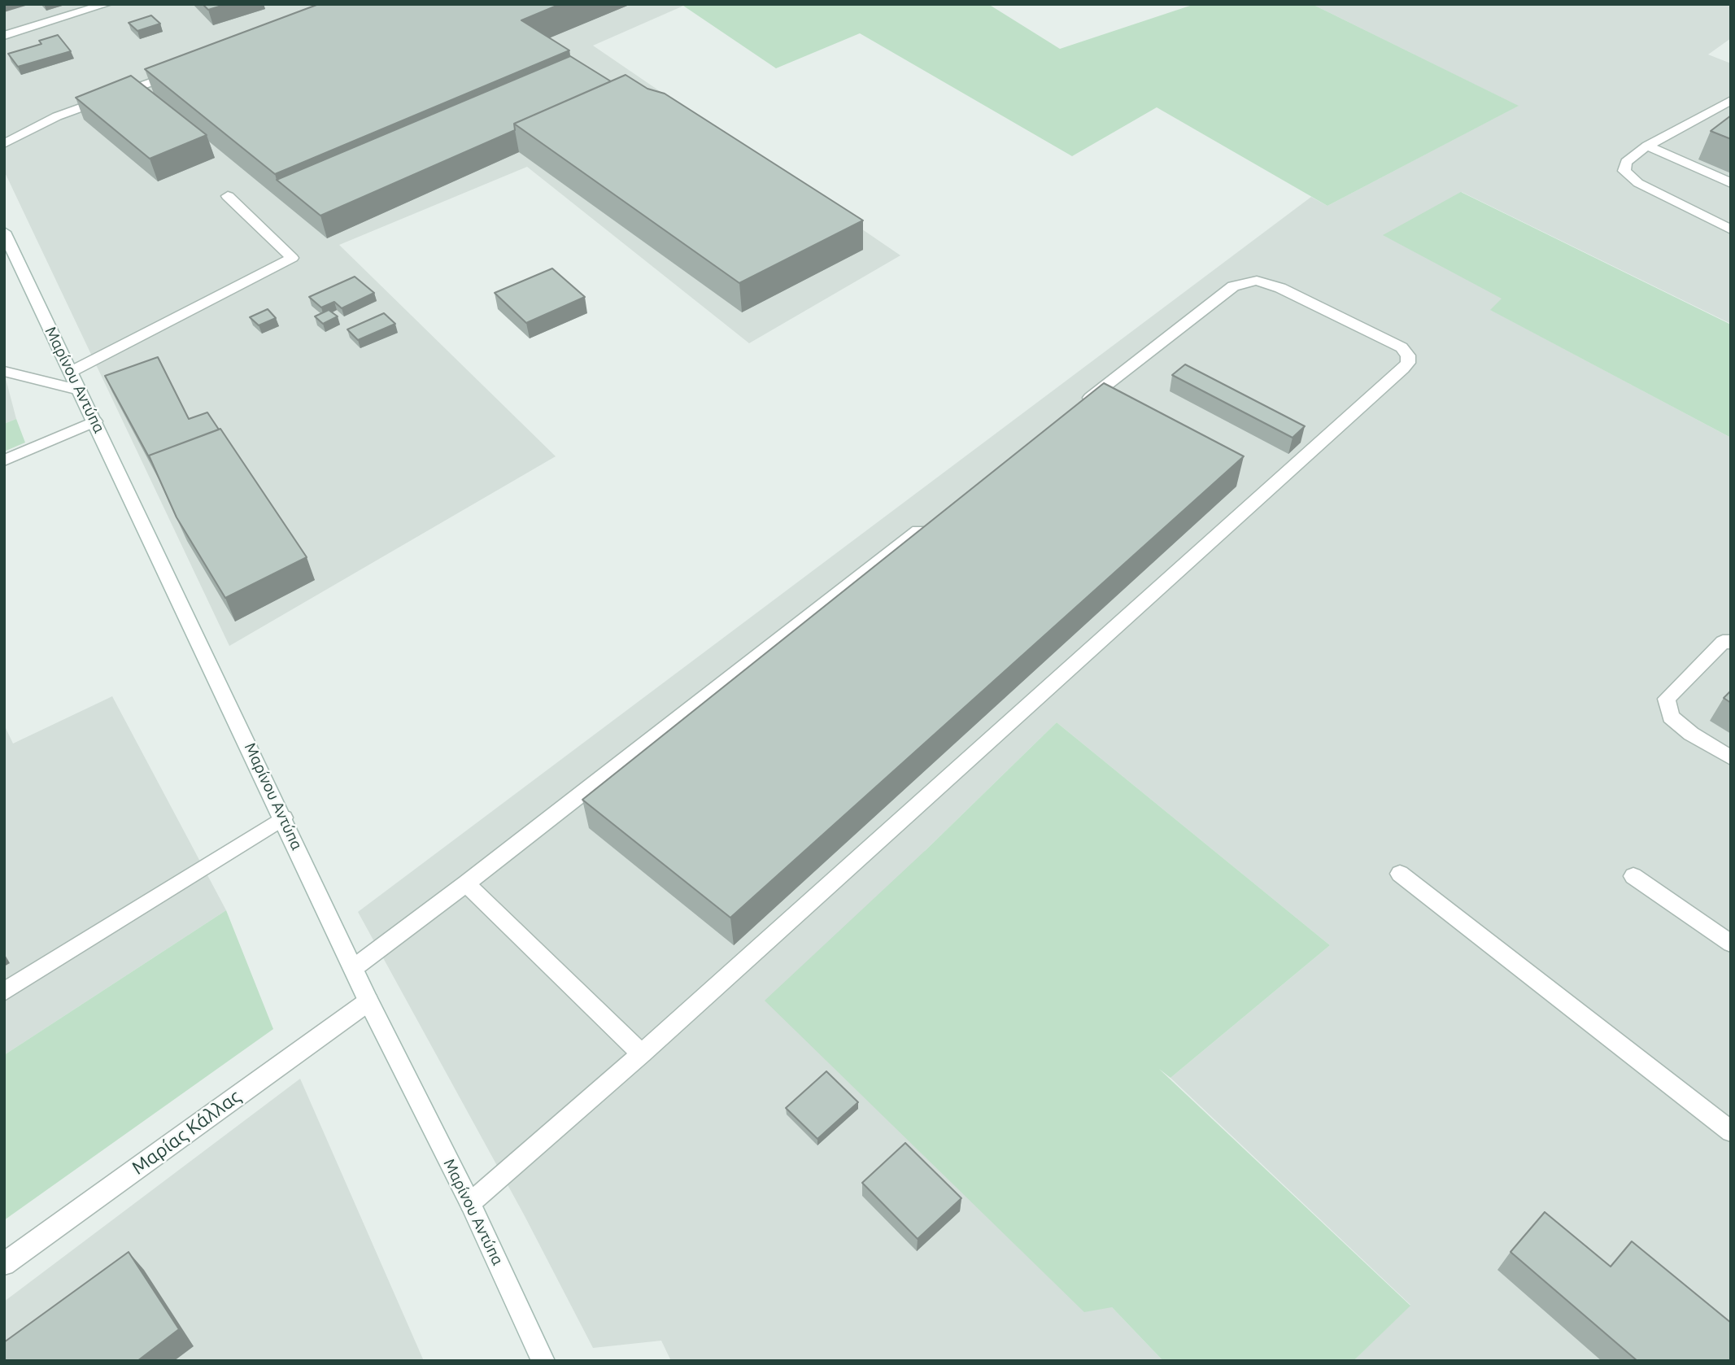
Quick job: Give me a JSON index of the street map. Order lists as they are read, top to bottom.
{
  "streets": {
    "main road": ["Μαρίνου Αντύπα", "Μαρίας Κάλλας"]
  },
  "crossings": [
    ["Μαρίνου Αντύπα", "Μαρίας Κάλλας"]
  ]
}
